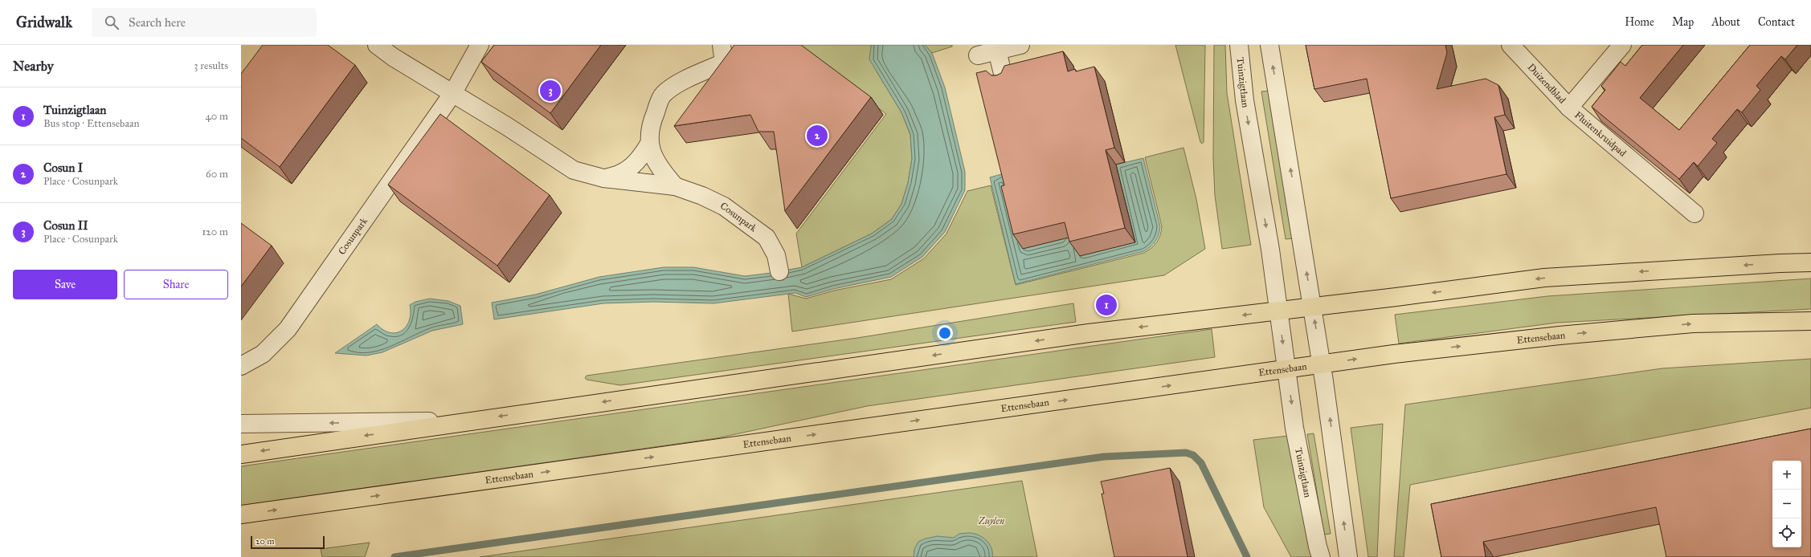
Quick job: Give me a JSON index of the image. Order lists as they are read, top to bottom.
{
  "streets": {
    "main road": ["Ettensebaan"],
    "street": [
      "Tuinzigtlaan",
      "Duizendblad",
      "Fluitenkruidpad",
      "Cosunpark"
    ]
  },
  "crossings": [
    ["Tuinzigtlaan", "Ettensebaan"],
    ["Duizendblad", "Fluitenkruidpad"]
  ],
  "parks": ["Zuylen"],
  "scale_bar": "20 m",
  "page": {
    "header": "Gridwalk",
    "search": "Search here",
    "nav": [
      "Home",
      "Map",
      "About",
      "Contact"
    ],
    "heading": ["Nearby", "3 results"],
    "pins": ["3", "2", "1"],
    "list": [
      {
        "mark": "1",
        "name": "Tuinzigtlaan",
        "note": "Bus stop · Ettensebaan",
        "value": "40 m"
      },
      {
        "mark": "2",
        "name": "Cosun I",
        "note": "Place · Cosunpark",
        "value": "60 m"
      },
      {
        "mark": "3",
        "name": "Cosun II",
        "note": "Place · Cosunpark",
        "value": "120 m"
      }
    ],
    "buttons": ["Save", "Share"],
    "map_buttons": ["+", "−"],
    "scale": "20 m"
  }
}
